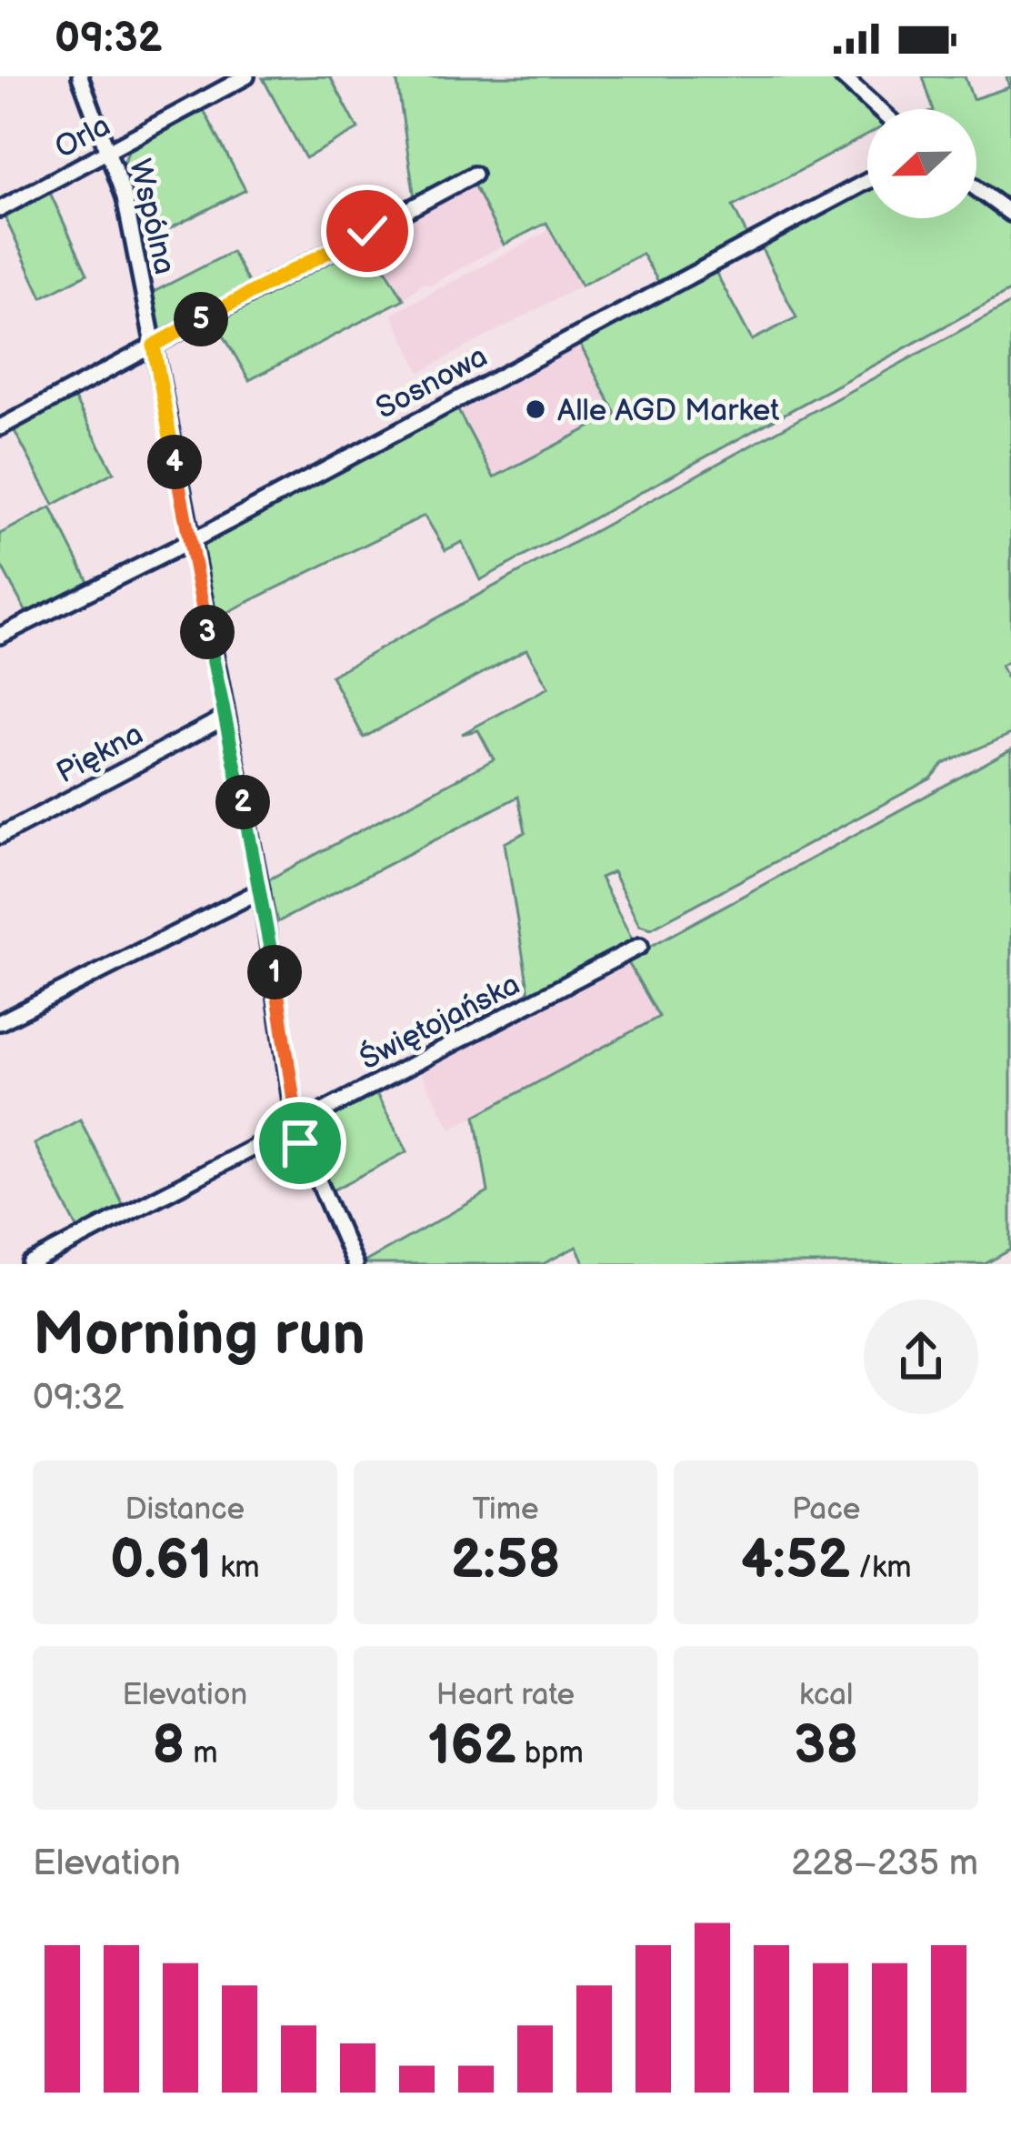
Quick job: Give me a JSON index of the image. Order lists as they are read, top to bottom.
{
  "streets": {
    "street": [
      "Orla",
      "Wspólna",
      "Sosnowa",
      "Piękna",
      "Świętojańska"
    ]
  },
  "crossings": [
    ["Orla", "Wspólna"],
    ["Wspólna", "Sosnowa"],
    ["Wspólna", "Piękna"],
    ["Wspólna", "Świętojańska"]
  ],
  "places": ["Alle AGD Market"],
  "north": "left",
  "page": {
    "status": "09:32",
    "pins": [
      "5",
      "4",
      "3",
      "2",
      "1"
    ],
    "heading": ["Morning run", "09:32"],
    "stats": [
      ["Distance", "0.61 km"],
      ["Time", "2:58"],
      ["Pace", "4:52 /km"],
      ["Elevation", "8 m"],
      ["Heart rate", "162 bpm"],
      ["kcal", "38"]
    ],
    "chart": ["Elevation", "228–235 m"]
  }
}
